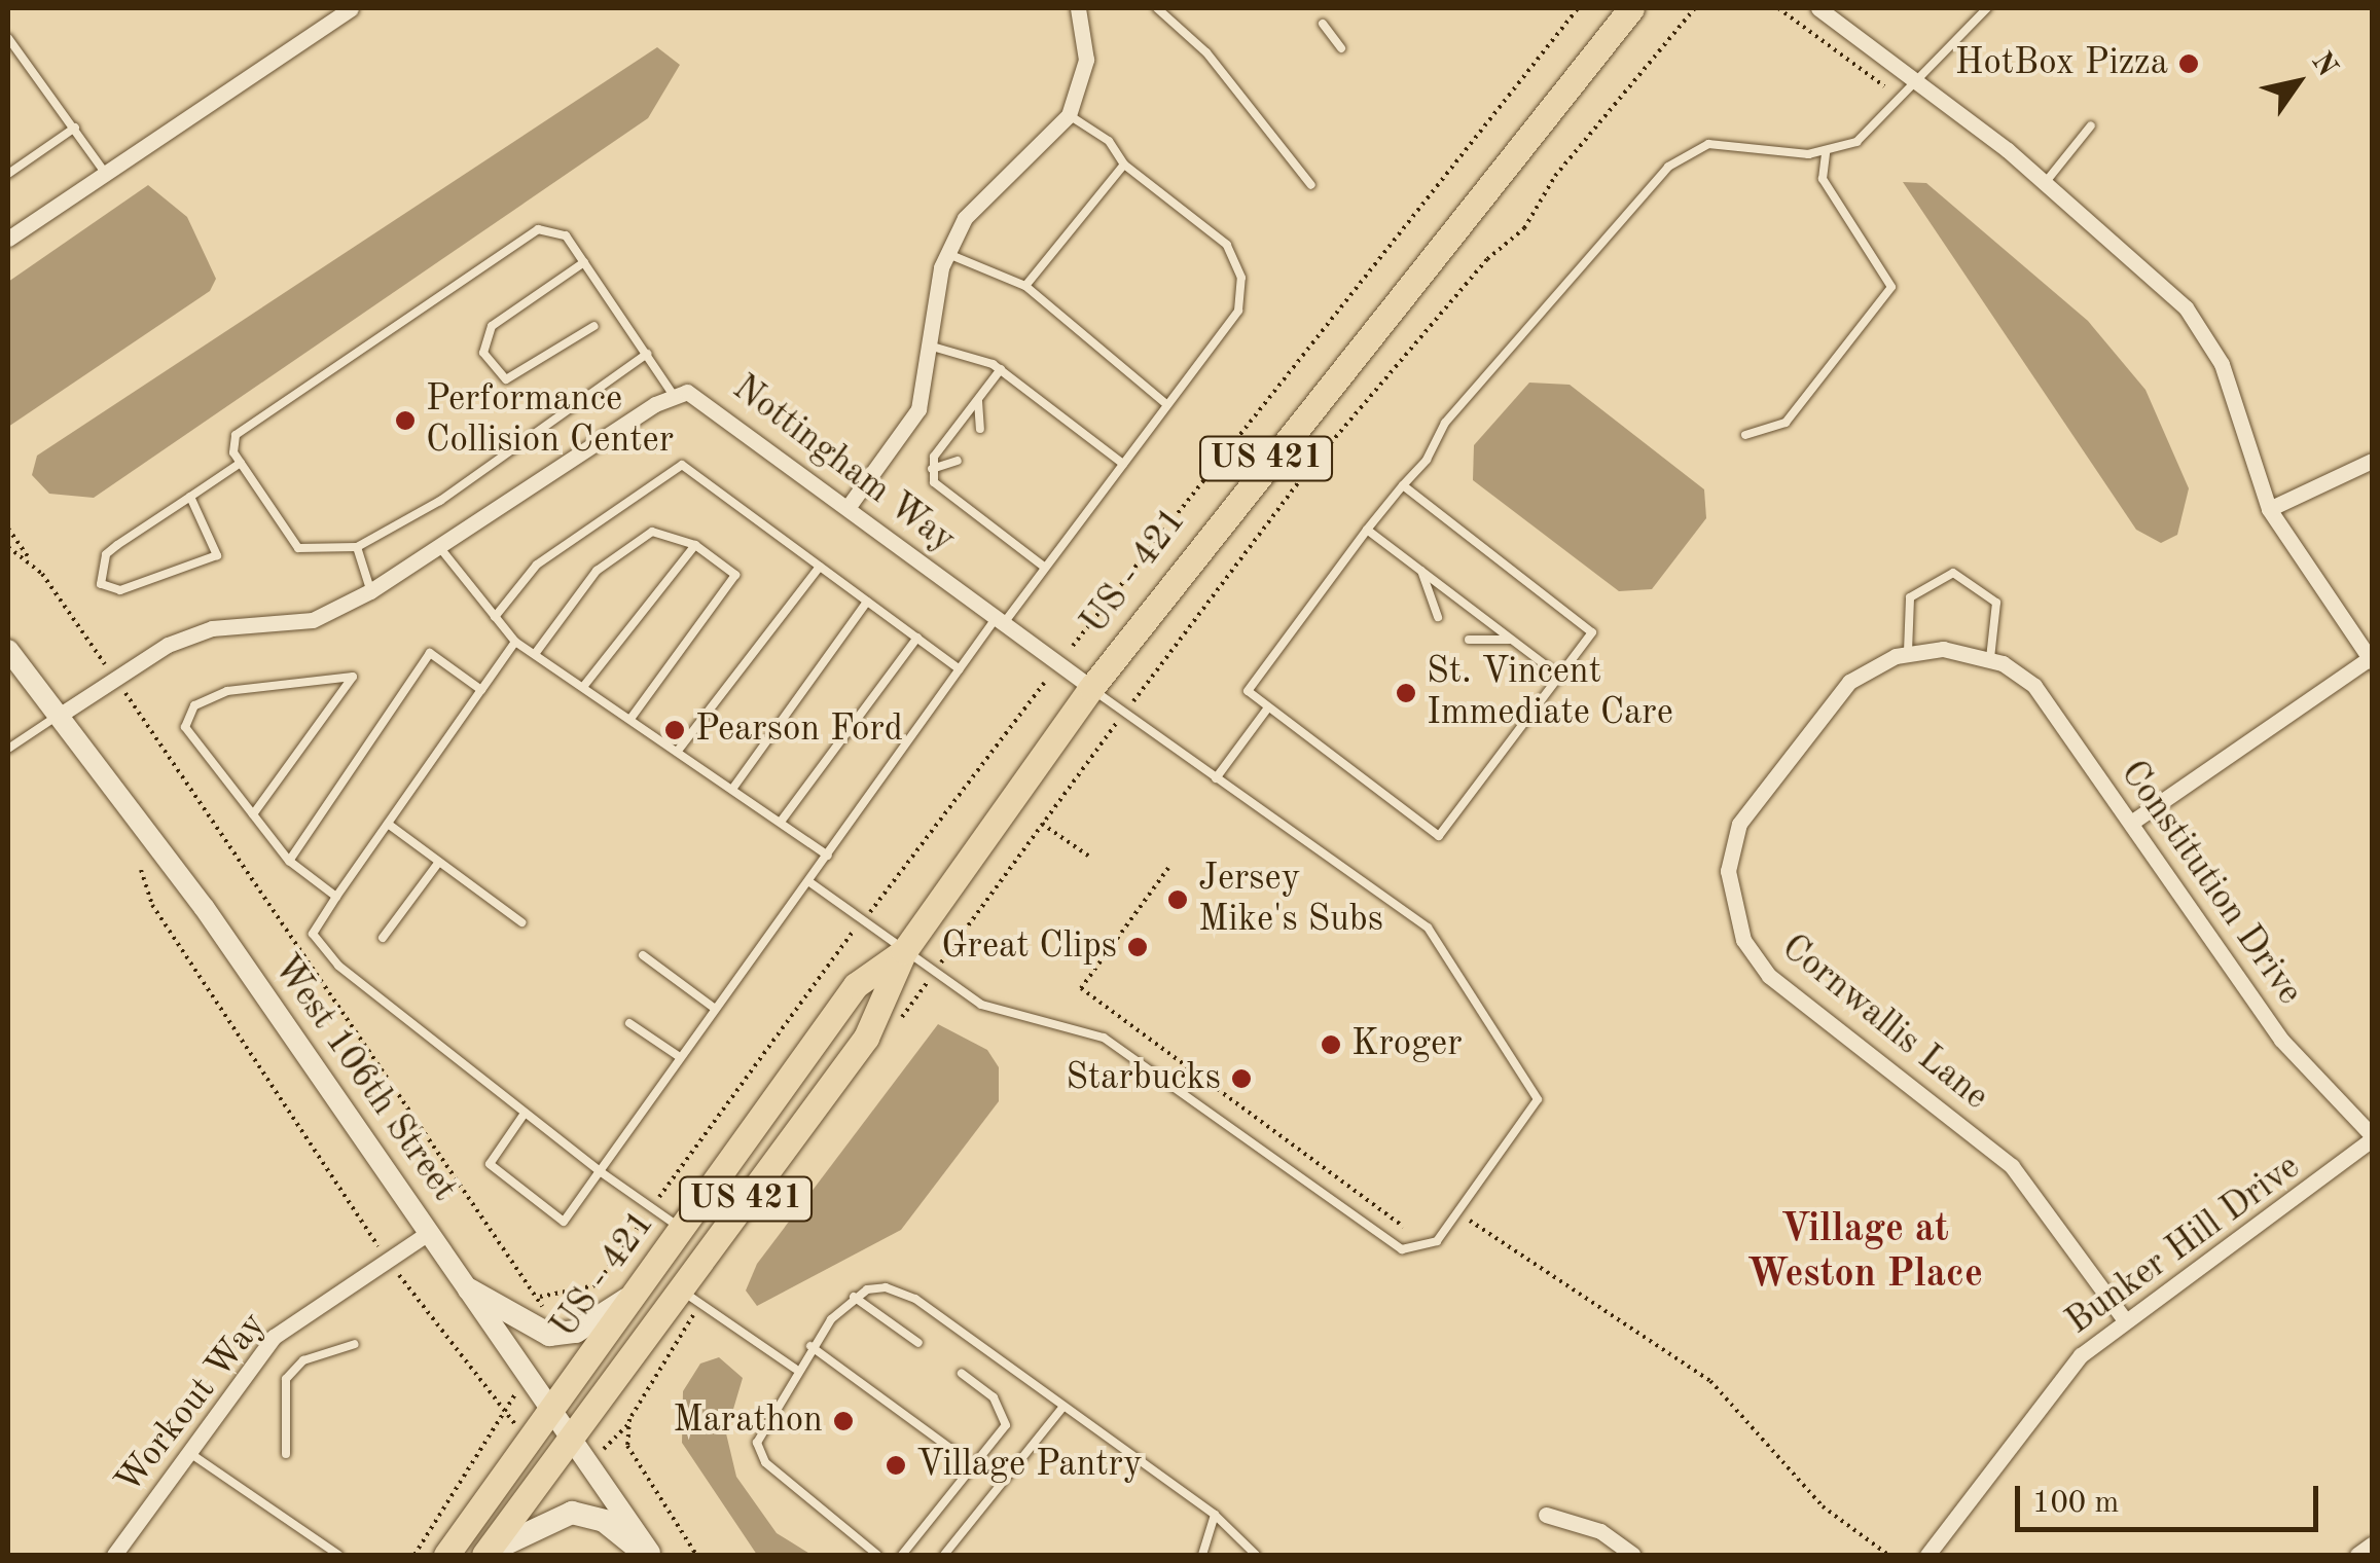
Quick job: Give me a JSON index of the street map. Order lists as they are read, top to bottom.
{
  "streets": {
    "main road": ["US 421", "US - 421"],
    "street": [
      "Nottingham Way",
      "Constitution Drive",
      "Cornwallis Lane",
      "West 106th Street",
      "Bunker Hill Drive",
      "Workout Way"
    ]
  },
  "crossings": [
    ["Nottingham Way", "US - 421"],
    ["Nottingham Way", "West 106th Street"],
    ["US - 421", "West 106th Street"],
    ["Constitution Drive", "Bunker Hill Drive"],
    ["Cornwallis Lane", "Bunker Hill Drive"],
    ["West 106th Street", "Workout Way"]
  ],
  "districts": ["Village at Weston Place"],
  "places": [
    "HotBox Pizza",
    "Performance Collision Center",
    "St. Vincent Immediate Care",
    "Pearson Ford",
    "Jersey Mike's Subs",
    "Great Clips",
    "Kroger",
    "Starbucks",
    "Marathon",
    "Village Pantry"
  ],
  "scale_bar": "100 m",
  "north": "top right"
}
